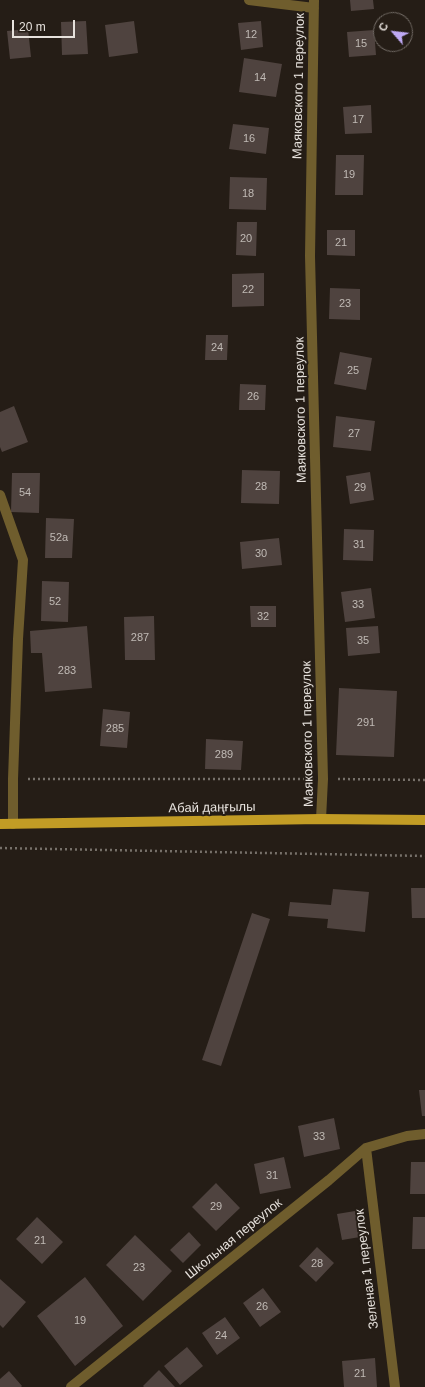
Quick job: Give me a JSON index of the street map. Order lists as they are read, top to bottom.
{
  "streets": {
    "main road": ["Абай даңғылы"],
    "street": ["Маяковского 1 переулок", "Школьная переулок", "Зеленая 1 переулок"]
  },
  "crossings": [
    ["Маяковского 1 переулок", "Абай даңғылы"],
    ["Школьная переулок", "Зеленая 1 переулок"]
  ],
  "house_numbers": [
    "12",
    "15",
    "14",
    "17",
    "16",
    "19",
    "18",
    "20",
    "21",
    "22",
    "23",
    "24",
    "25",
    "26",
    "27",
    "28",
    "29",
    "54",
    "52а",
    "31",
    "30",
    "52",
    "33",
    "32",
    "287",
    "35",
    "283",
    "291",
    "285",
    "289",
    "33",
    "31",
    "29",
    "21",
    "28",
    "23",
    "26",
    "19",
    "24",
    "21"
  ],
  "scale_bar": "20 m",
  "north": "top left"
}
